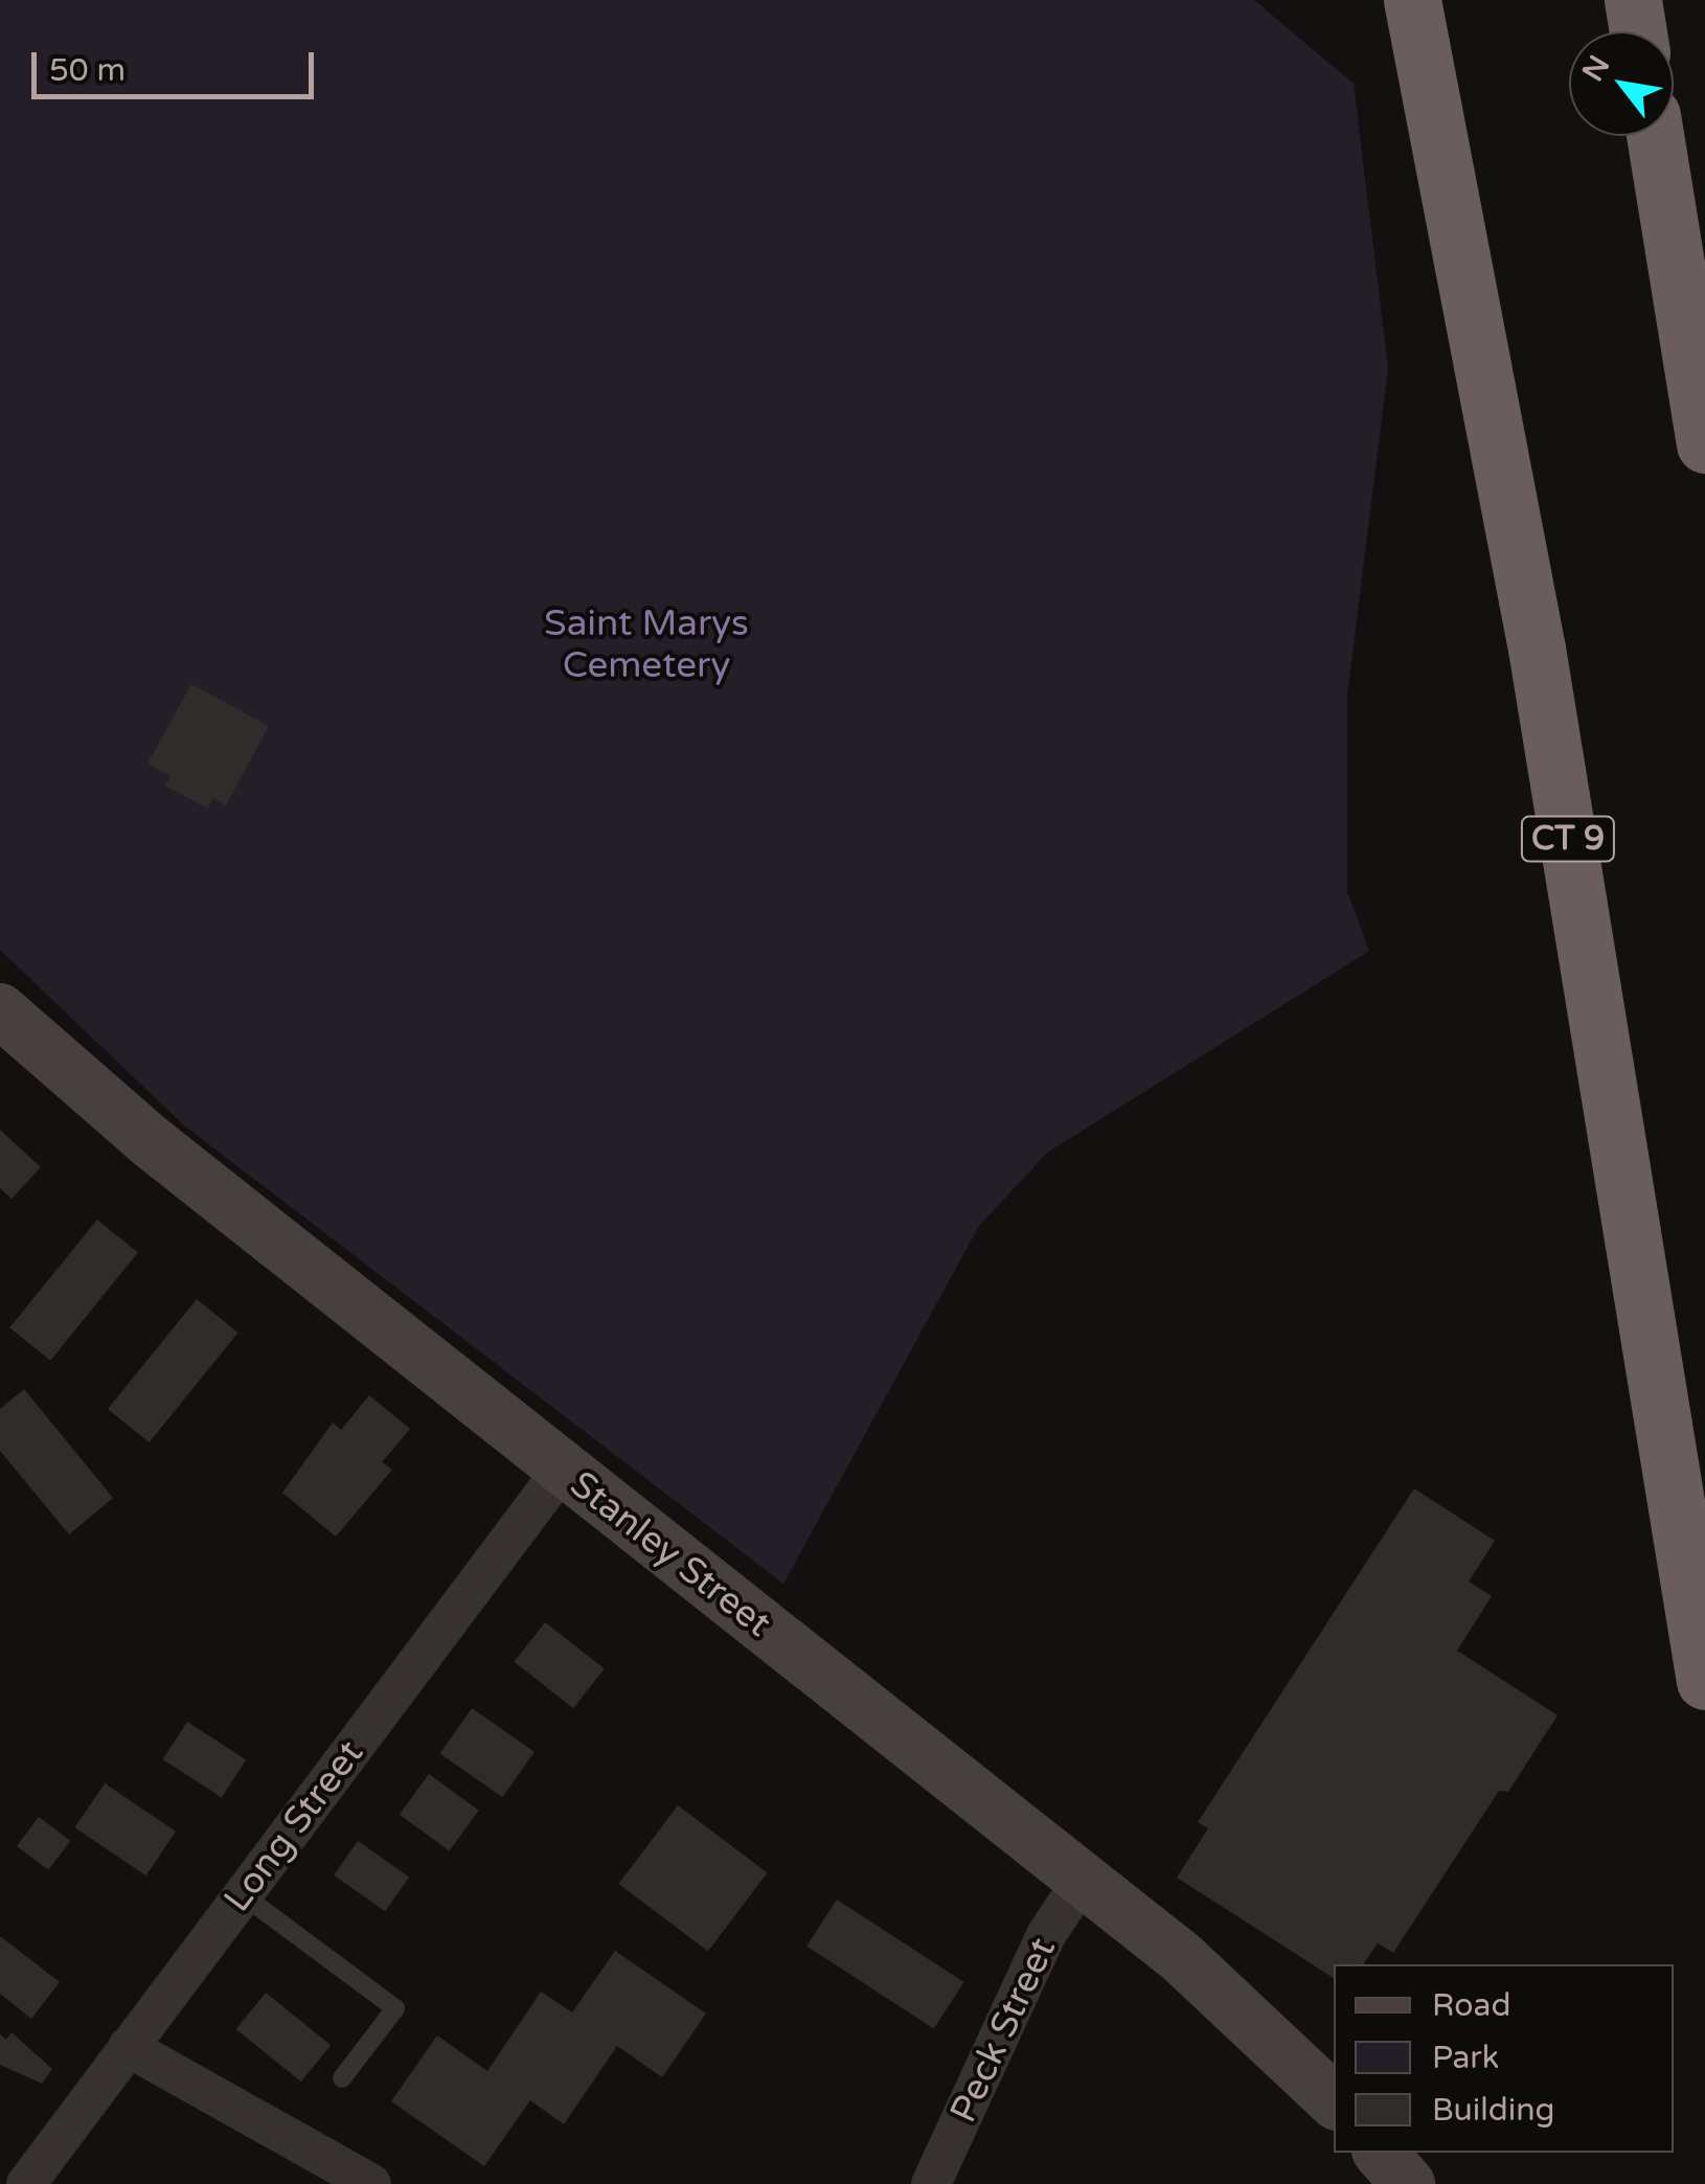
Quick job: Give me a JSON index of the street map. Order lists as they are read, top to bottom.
{
  "streets": {
    "highway": ["CT 9"],
    "main road": ["Stanley Street"],
    "street": ["Long Street", "Peck Street"]
  },
  "crossings": [
    ["Stanley Street", "Long Street"],
    ["Stanley Street", "Peck Street"]
  ],
  "parks": ["Saint Marys Cemetery"],
  "legend": ["Road", "Park", "Building"],
  "scale_bar": "50 m",
  "north": "top left"
}
